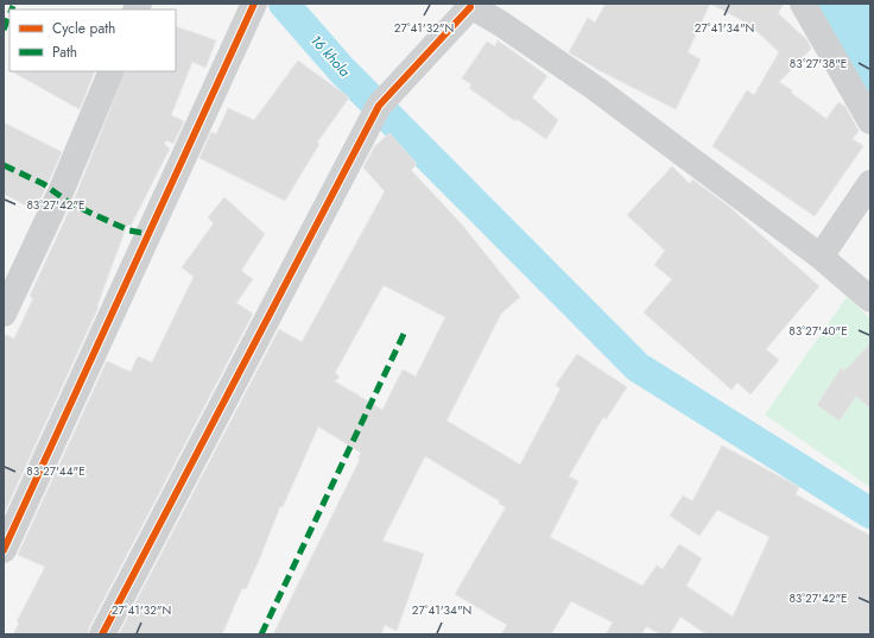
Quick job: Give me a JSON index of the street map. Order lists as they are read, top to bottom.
{
  "water": ["16 khola"],
  "legend": ["Cycle path", "Path"],
  "coordinates": [
    "27°41'32\"N",
    "27°41'34\"N",
    "83°27'38\"E",
    "83°27'42\"E",
    "83°27'40\"E",
    "83°27'44\"E"
  ]
}
